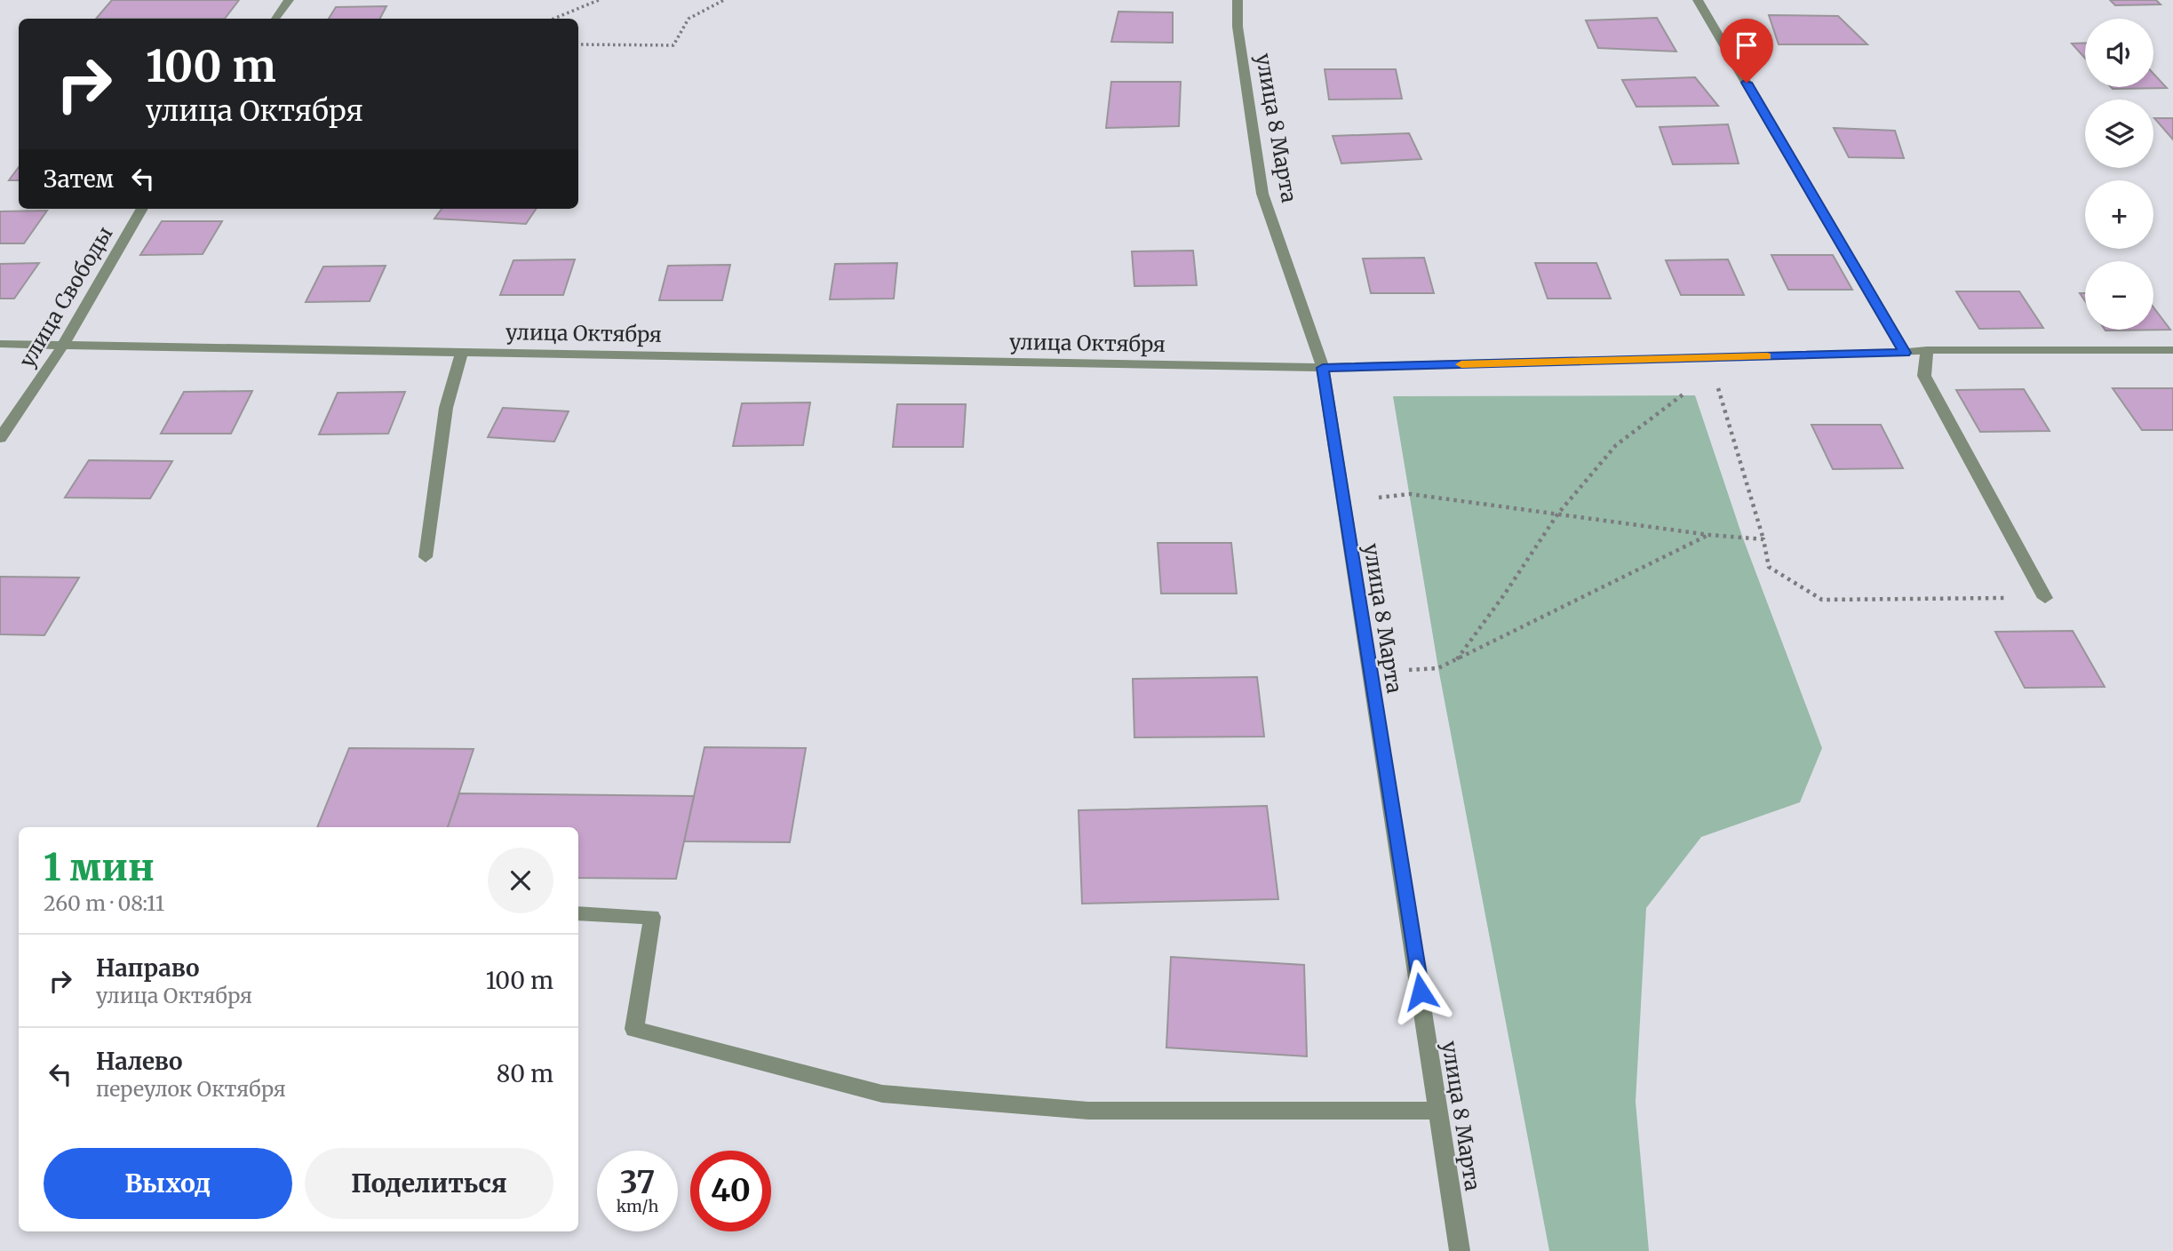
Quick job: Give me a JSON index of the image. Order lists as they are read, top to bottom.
{
  "streets": {
    "street": ["улица 8 Марта", "улица Свободы", "улица Октября"]
  },
  "crossings": [
    ["улица 8 Марта", "улица Октября"],
    ["улица Свободы", "улица Октября"]
  ],
  "page": {
    "map_buttons": ["+", "−"],
    "turn": ["100 m", "улица Октября"],
    "then": "Затем",
    "heading": ["1 мин", "260 m · 08:11"],
    "list": [
      {
        "name": "Направо",
        "note": "улица Октября",
        "value": "100 m"
      },
      {
        "name": "Налево",
        "note": "переулок Октября",
        "value": "80 m"
      }
    ],
    "buttons": ["Выход", "Поделиться"],
    "speed": "37 km/h",
    "limit": "40"
  }
}
